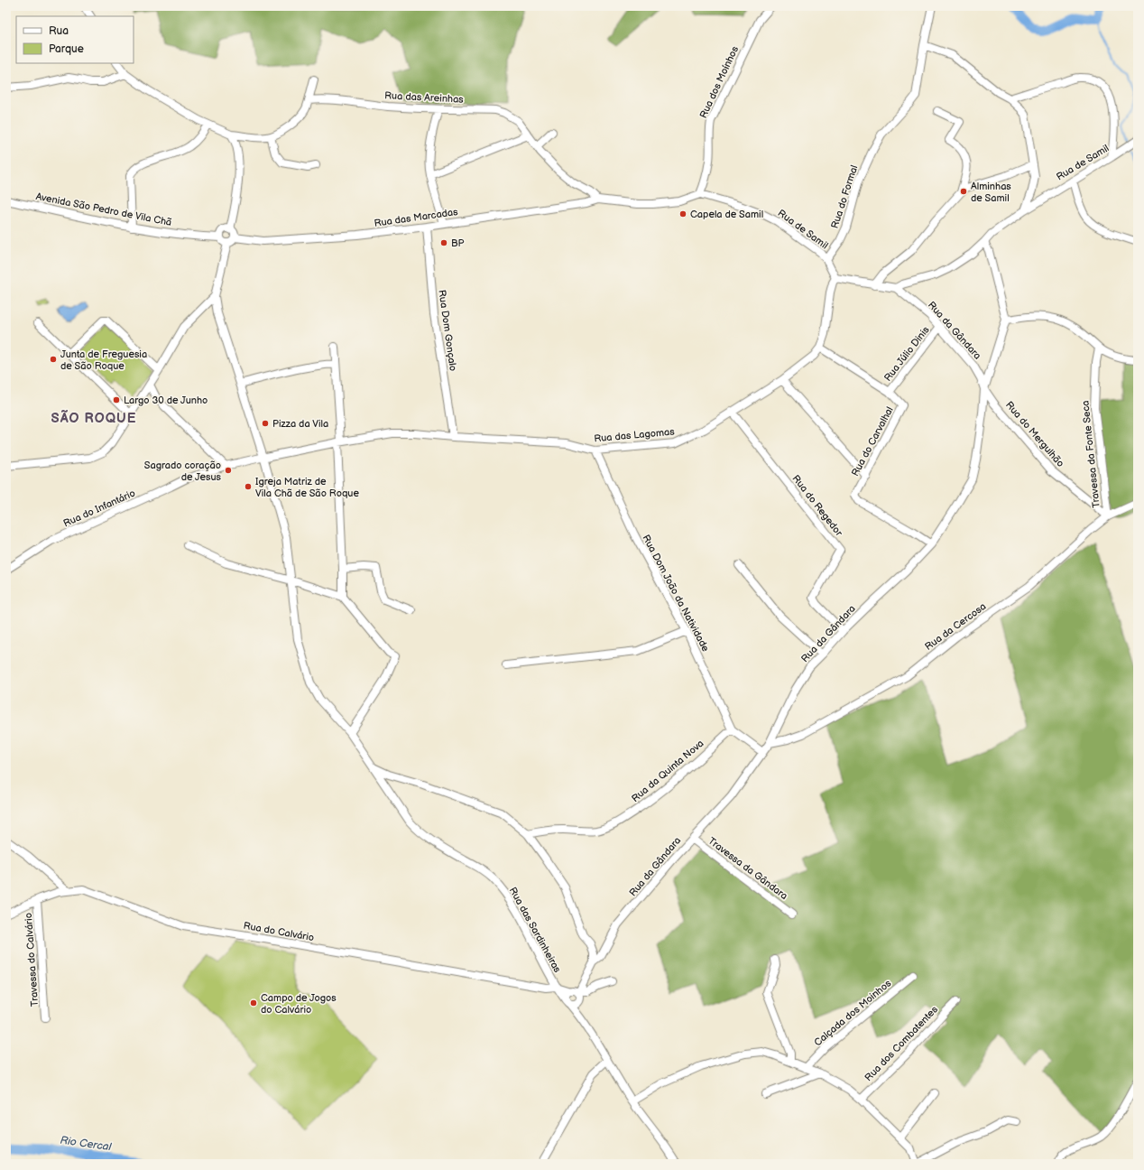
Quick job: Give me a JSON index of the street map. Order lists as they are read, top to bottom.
{
  "streets": {
    "street": [
      "Rua dos Moínhos",
      "Rua das Areinhas",
      "Rua de Samil",
      "Rua do Formal",
      "Avenida São Pedro de Vila Chã",
      "Rua das Marcadas",
      "Rua Dom Gonçalo",
      "Rua da Gândara",
      "Rua Júlio Dinis",
      "Rua do Mergulhão",
      "Rua das Lagomas",
      "Rua do Carvalhal",
      "Travessa da Fonte Seca",
      "Rua do Regedor",
      "Rua do Infantário",
      "Rua Dom João da Natividade",
      "Rua da Cercosa",
      "Rua da Quinta Nova",
      "Travessa da Gândara",
      "Rua das Sardinheiras",
      "Rua do Calvário",
      "Travessa do Calvário",
      "Calçada dos Moinhos",
      "Rua dos Combatentes"
    ]
  },
  "crossings": [
    ["Rua dos Moínhos", "Rua de Samil"],
    ["Rua das Areinhas", "Rua das Marcadas"],
    ["Rua de Samil", "Rua do Formal"],
    ["Rua de Samil", "Rua da Gândara"],
    ["Rua de Samil", "Rua das Lagomas"],
    ["Avenida São Pedro de Vila Chã", "Rua das Marcadas"],
    ["Rua das Marcadas", "Rua Dom Gonçalo"],
    ["Rua Dom Gonçalo", "Rua das Lagomas"],
    ["Rua da Gândara", "Rua Júlio Dinis"],
    ["Rua da Gândara", "Rua do Mergulhão"],
    ["Rua da Gândara", "Rua do Carvalhal"],
    ["Rua da Gândara", "Rua do Regedor"],
    ["Rua da Gândara", "Rua Dom João da Natividade"],
    ["Rua da Gândara", "Rua da Cercosa"],
    ["Rua da Gândara", "Travessa da Gândara"],
    ["Rua da Gândara", "Rua das Sardinheiras"],
    ["Rua da Gândara", "Rua do Calvário"],
    ["Rua Júlio Dinis", "Rua do Carvalhal"],
    ["Rua do Mergulhão", "Travessa da Fonte Seca"],
    ["Rua do Mergulhão", "Rua da Cercosa"],
    ["Rua das Lagomas", "Rua do Carvalhal"],
    ["Rua das Lagomas", "Rua do Regedor"],
    ["Rua das Lagomas", "Rua do Infantário"],
    ["Rua das Lagomas", "Rua Dom João da Natividade"],
    ["Rua das Lagomas", "Rua das Sardinheiras"],
    ["Travessa da Fonte Seca", "Rua da Cercosa"],
    ["Rua do Infantário", "Rua das Sardinheiras"],
    ["Rua Dom João da Natividade", "Rua da Quinta Nova"],
    ["Rua das Sardinheiras", "Rua do Calvário"],
    ["Rua do Calvário", "Travessa do Calvário"]
  ],
  "districts": ["SÃO ROQUE"],
  "water": ["Rio Cercal"],
  "places": [
    "Alminhas de Samil",
    "Capela de Samil",
    "BP",
    "Junta de Freguesia de São Roque",
    "Largo 30 de Junho",
    "Pizza da Vila",
    "Sagrado coração de Jesus",
    "Igreja Matriz de Vila Chã de São Roque",
    "Campo de Jogos do Calvário"
  ],
  "legend": ["Rua", "Parque"]
}
